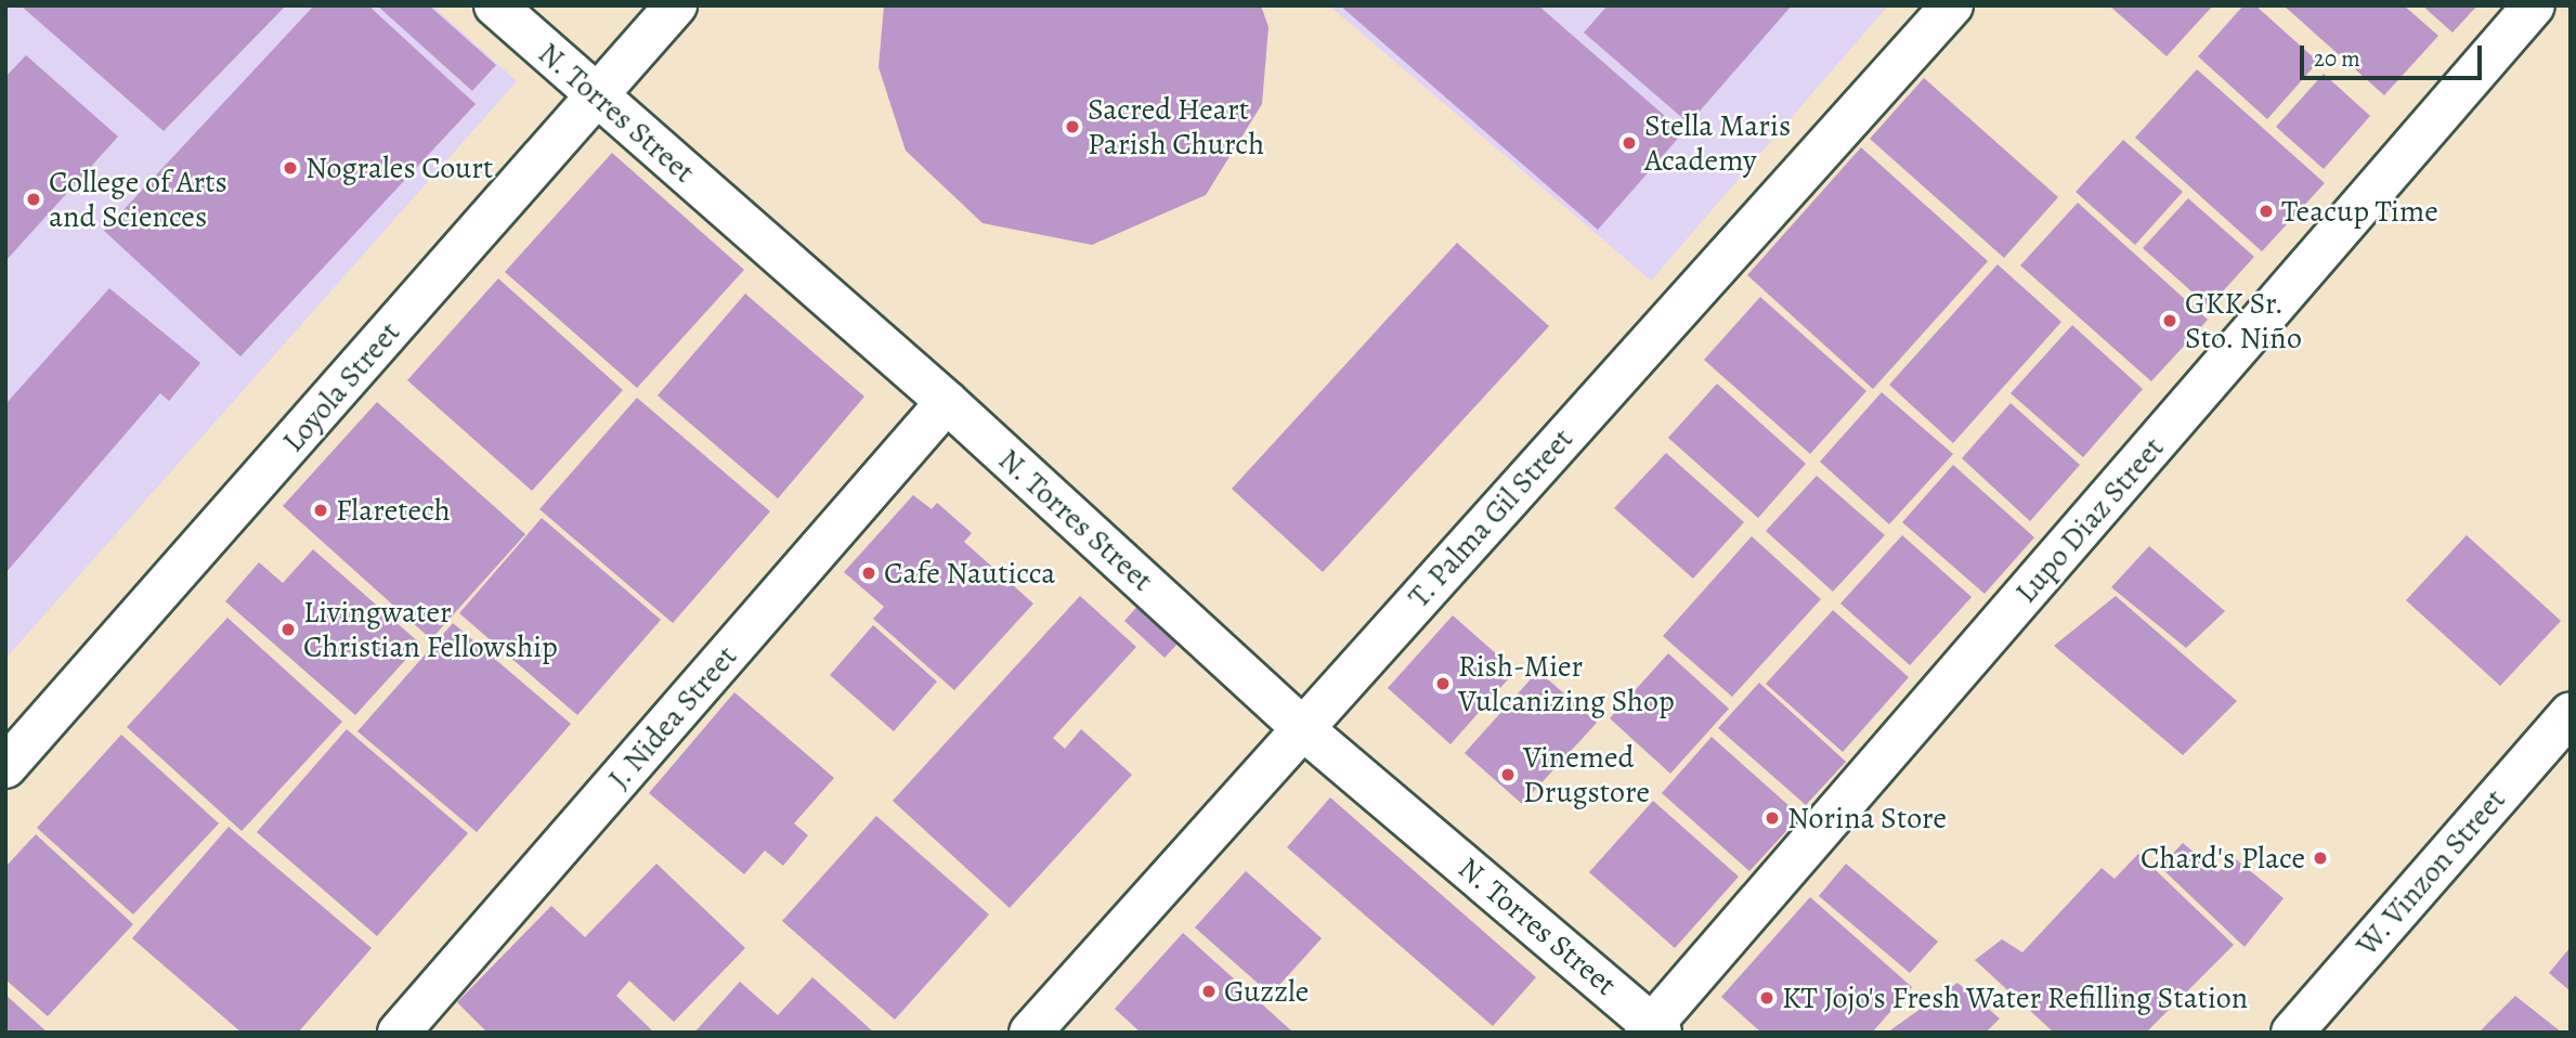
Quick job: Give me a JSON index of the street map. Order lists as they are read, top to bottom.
{
  "streets": {
    "street": [
      "N. Torres Street",
      "Loyola Street",
      "T. Palma Gil Street",
      "Lupo Diaz Street",
      "J. Nidea Street",
      "W. Vinzon Street"
    ]
  },
  "crossings": [
    ["N. Torres Street", "Loyola Street"],
    ["N. Torres Street", "T. Palma Gil Street"],
    ["N. Torres Street", "Lupo Diaz Street"],
    ["N. Torres Street", "J. Nidea Street"]
  ],
  "places": [
    "Sacred Heart Parish Church",
    "Stella Maris Academy",
    "Nograles Court",
    "College of Arts and Sciences",
    "Teacup Time",
    "GKK Sr. Sto. Niño",
    "Flaretech",
    "Cafe Nauticca",
    "Livingwater Christian Fellowship",
    "Rish-Mier Vulcanizing Shop",
    "Vinemed Drugstore",
    "Norina Store",
    "Chard's Place",
    "Guzzle",
    "KT Jojo's Fresh Water Refilling Station"
  ],
  "scale_bar": "20 m"
}
